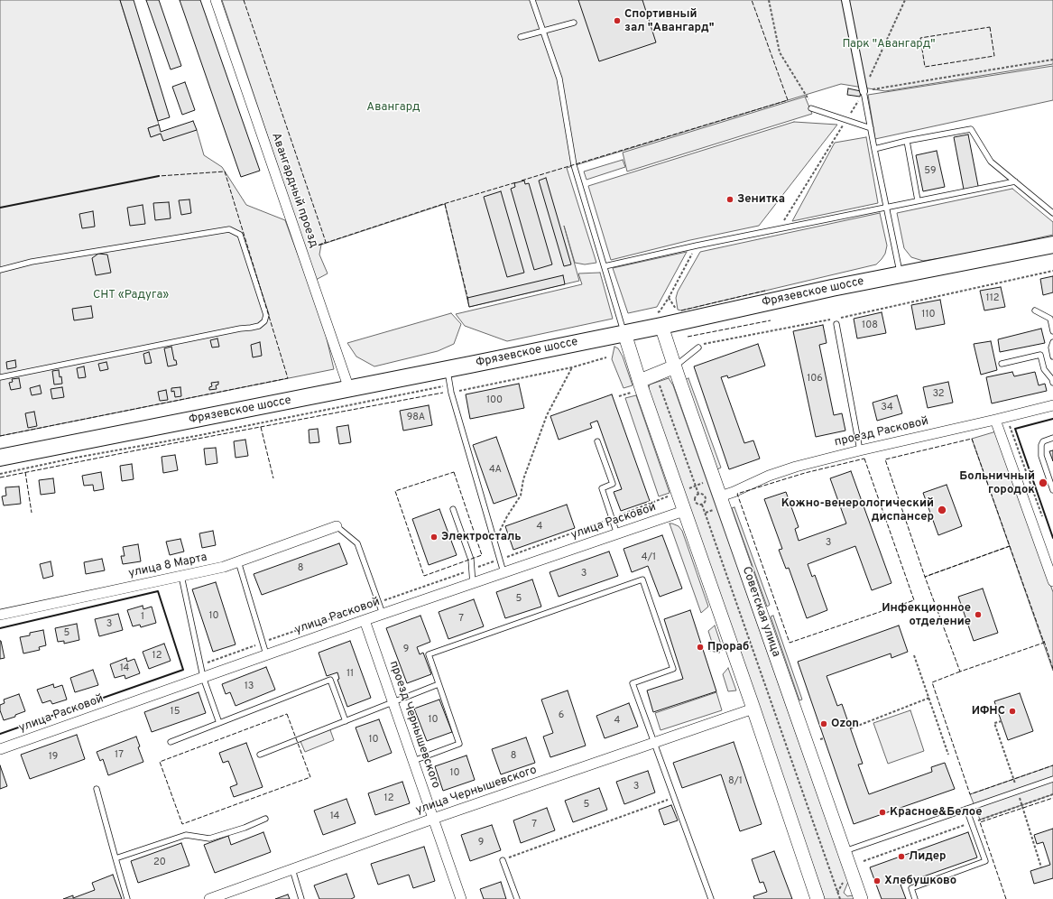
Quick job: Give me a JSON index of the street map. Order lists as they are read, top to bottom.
{
  "streets": {
    "highway": ["Фрязевское шоссе"],
    "main road": ["Советская улица"],
    "street": [
      "Авангардный проезд",
      "проезд Расковой",
      "улица Расковой",
      "улица 8 Марта",
      "проезд Чернышевского",
      "улица Чернышевского"
    ]
  },
  "crossings": [
    ["Авангардный проезд", "Фрязевское шоссе"],
    ["Фрязевское шоссе", "Советская улица"],
    ["проезд Расковой", "Советская улица"],
    ["улица Расковой", "проезд Чернышевского"],
    ["проезд Чернышевского", "улица Чернышевского"]
  ],
  "parks": ["Парк \"Авангард\"", "Авангард", "СНТ «Радуга»"],
  "places": [
    "Спортивный зал \"Авангард\"",
    "Зенитка",
    "Больничный городок",
    "Кожно-венерологический диспансер",
    "Электросталь",
    "Инфекционное отделение",
    "Прораб",
    "ИФНС",
    "Ozon",
    "Красное&Белое",
    "Лидер",
    "Хлебушково"
  ],
  "house_numbers": [
    "59",
    "112",
    "110",
    "108",
    "106",
    "32",
    "100",
    "34",
    "98А",
    "4А",
    "4",
    "3",
    "4/1",
    "8",
    "3",
    "5",
    "10",
    "1",
    "7",
    "3",
    "5",
    "9",
    "12",
    "14",
    "11",
    "13",
    "15",
    "6",
    "10",
    "4",
    "10",
    "17",
    "8",
    "19",
    "10",
    "8/1",
    "3",
    "12",
    "5",
    "14",
    "7",
    "9",
    "20"
  ]
}
